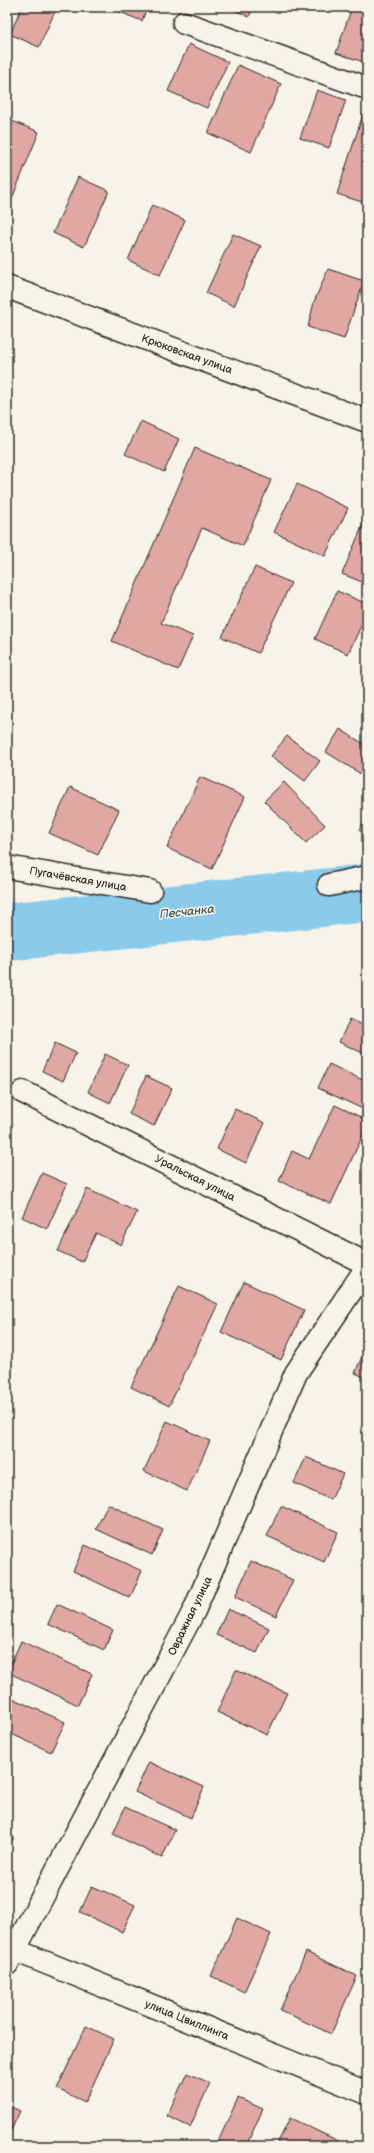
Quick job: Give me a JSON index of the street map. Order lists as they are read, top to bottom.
{
  "streets": {
    "street": [
      "Крюковская улица",
      "Пугачёвская улица",
      "Уральская улица",
      "Овражная улица",
      "улица Цвиллинга"
    ]
  },
  "crossings": [
    ["Овражная улица", "улица Цвиллинга"]
  ],
  "water": ["Песчанка"]
}
